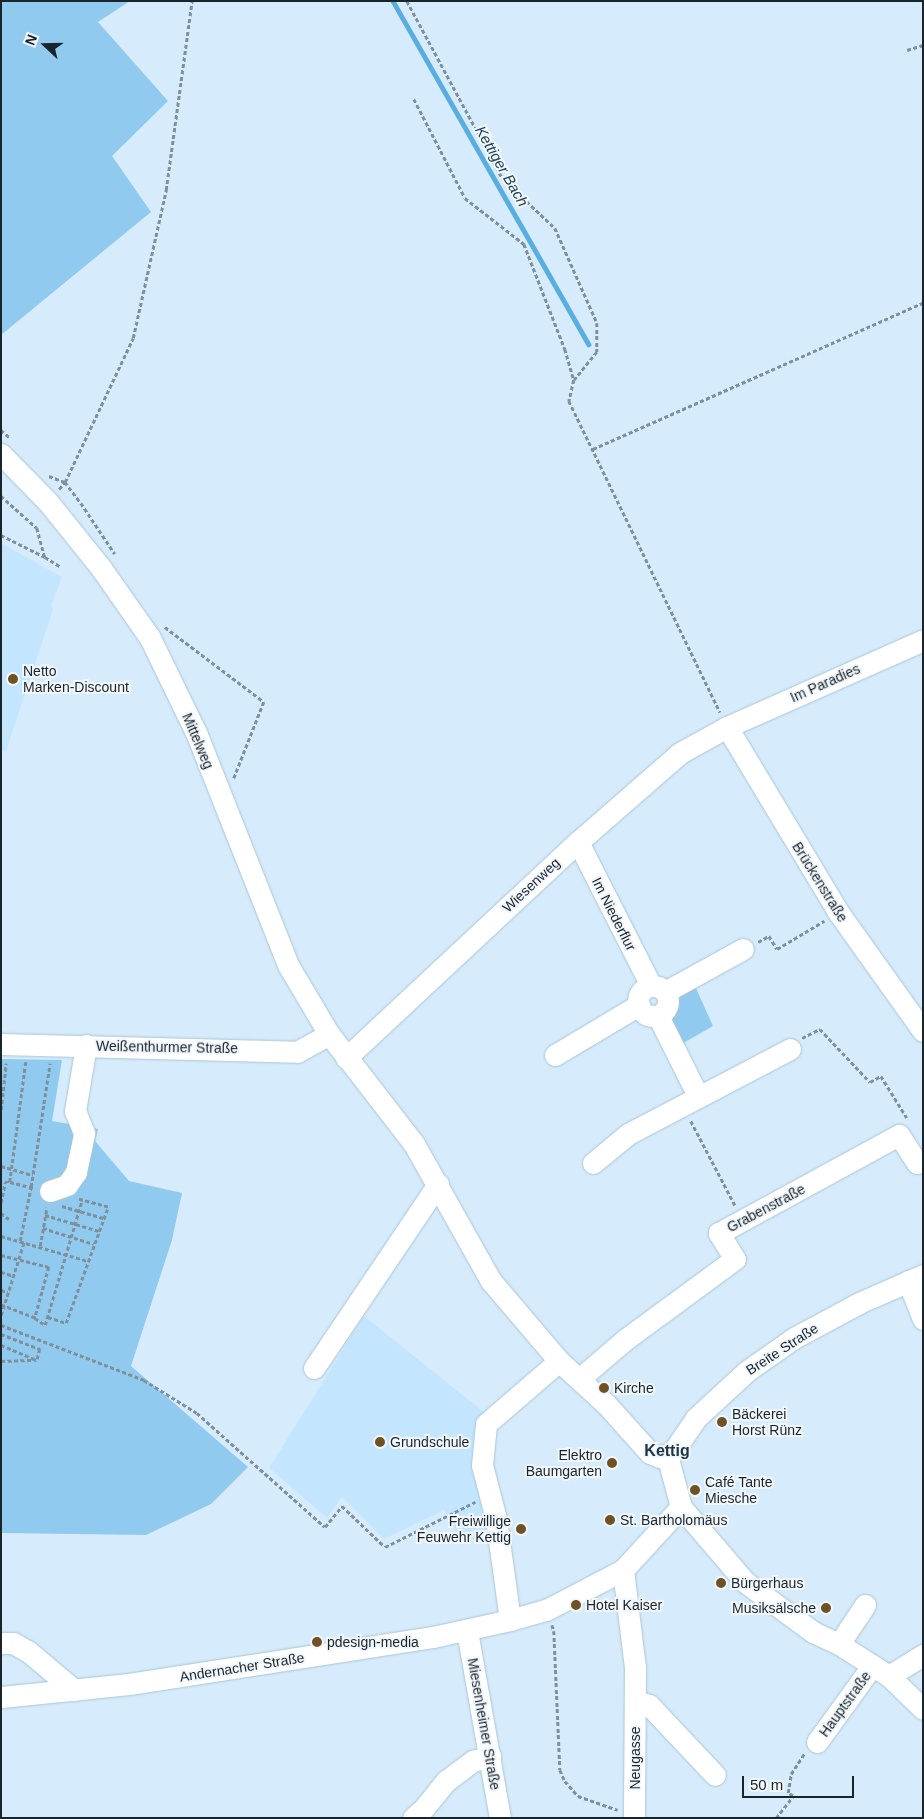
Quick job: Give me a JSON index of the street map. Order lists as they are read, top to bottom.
{
  "streets": {
    "street": [
      "Im Paradies",
      "Mittelweg",
      "Brückenstraße",
      "Wiesenweg",
      "Im Niederflur",
      "Weißenthurmer Straße",
      "Grabenstraße",
      "Breite Straße",
      "Andernacher Straße",
      "Hauptstraße",
      "Miesenheimer Straße",
      "Neugasse"
    ]
  },
  "crossings": [
    ["Im Paradies", "Brückenstraße"],
    ["Im Paradies", "Wiesenweg"],
    ["Mittelweg", "Wiesenweg"],
    ["Mittelweg", "Weißenthurmer Straße"],
    ["Brückenstraße", "Wiesenweg"],
    ["Wiesenweg", "Im Niederflur"],
    ["Andernacher Straße", "Hauptstraße"],
    ["Andernacher Straße", "Miesenheimer Straße"],
    ["Andernacher Straße", "Neugasse"]
  ],
  "districts": ["Kettig"],
  "water": ["Kettiger Bach"],
  "places": [
    "Netto Marken-Discount",
    "Kirche",
    "Bäckerei Horst Rünz",
    "Grundschule",
    "Elektro Baumgarten",
    "Café Tante Miesche",
    "St. Bartholomäus",
    "Freiwillige Feuwehr Kettig",
    "Bürgerhaus",
    "Hotel Kaiser",
    "Musiksälsche",
    "pdesign-media"
  ],
  "scale_bar": "50 m",
  "north": "left"
}
